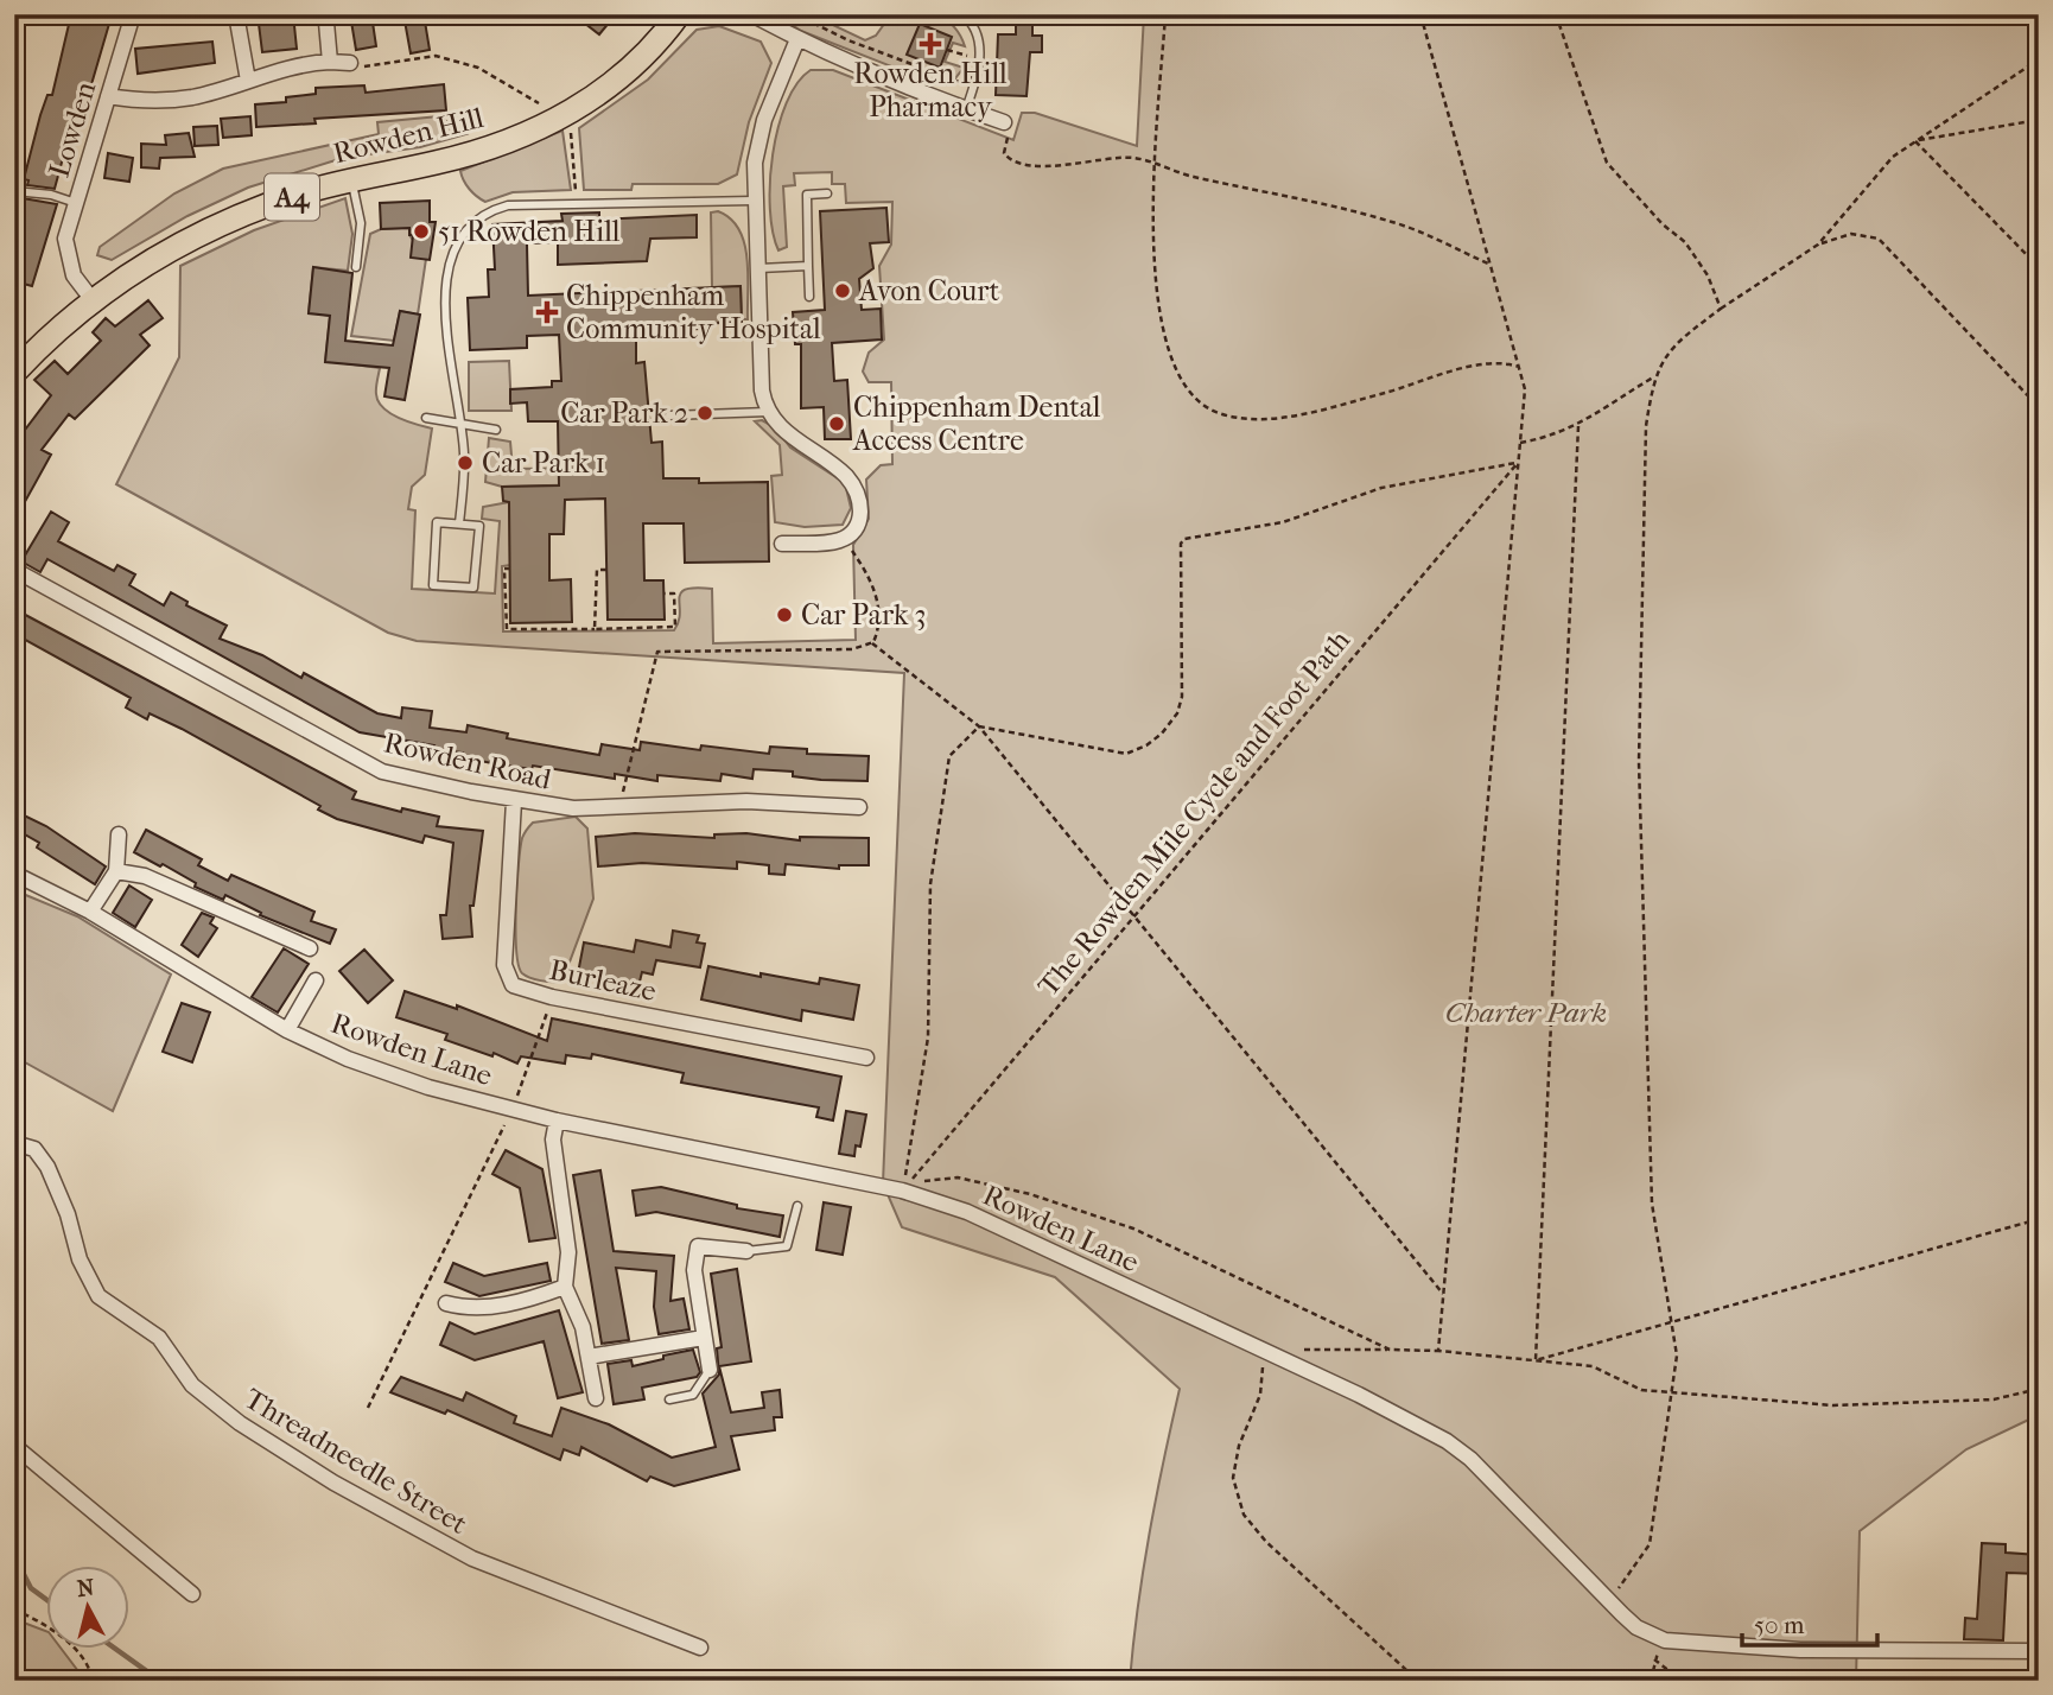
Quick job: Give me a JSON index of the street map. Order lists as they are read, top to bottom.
{
  "streets": {
    "main road": ["Rowden Hill", "A4"],
    "street": [
      "Lowden",
      "Rowden Road",
      "Burleaze",
      "Rowden Lane",
      "Threadneedle Street"
    ],
    "path": ["The Rowden Mile Cycle and Foot Path"]
  },
  "crossings": [
    ["Lowden", "Rowden Hill"],
    ["Rowden Road", "Burleaze"],
    ["The Rowden Mile Cycle and Foot Path", "Rowden Lane"]
  ],
  "parks": ["Charter Park"],
  "places": {
    "health": ["Rowden Hill Pharmacy", "Chippenham Community Hospital"],
    "other": [
      "51 Rowden Hill",
      "Avon Court",
      "Car Park 2",
      "Chippenham Dental Access Centre",
      "Car Park 1",
      "Car Park 3"
    ]
  },
  "scale_bar": "50 m",
  "north": "top"
}
